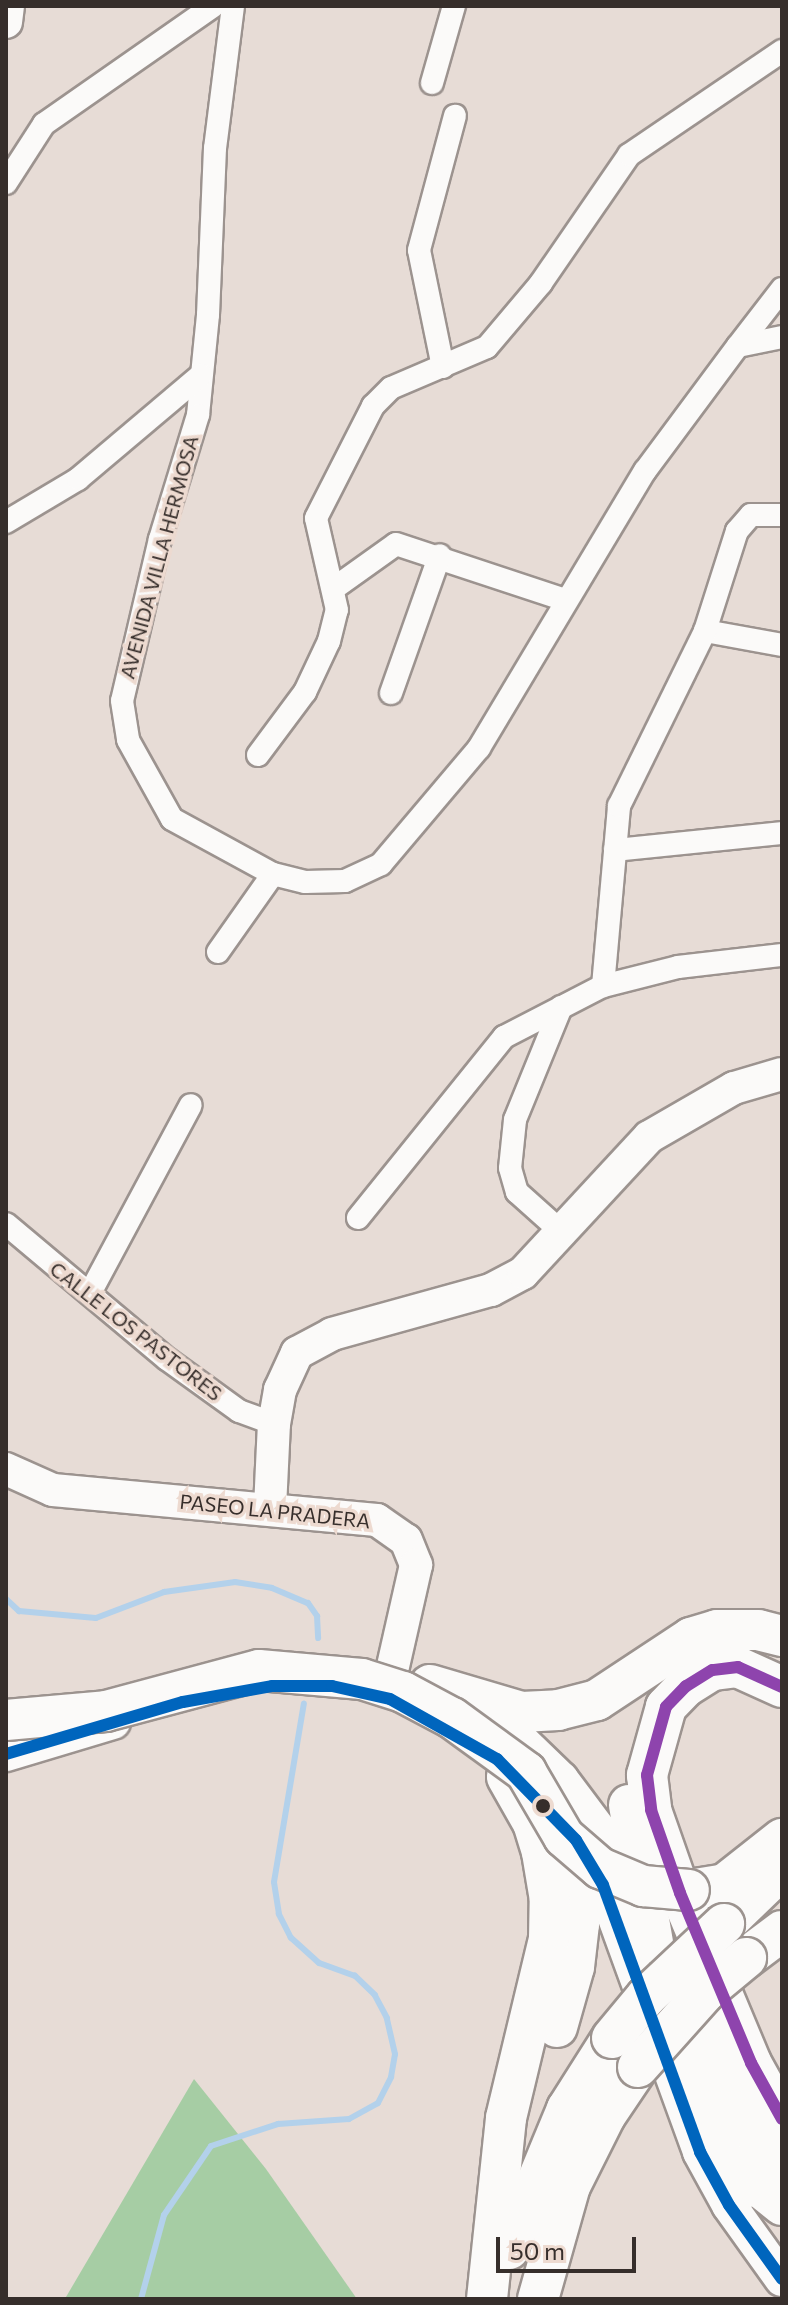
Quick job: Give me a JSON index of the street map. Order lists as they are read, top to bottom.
{
  "streets": {
    "street": ["AVENIDA VILLA HERMOSA", "CALLE LOS PASTORES", "PASEO LA PRADERA"]
  },
  "scale_bar": "50 m"
}
